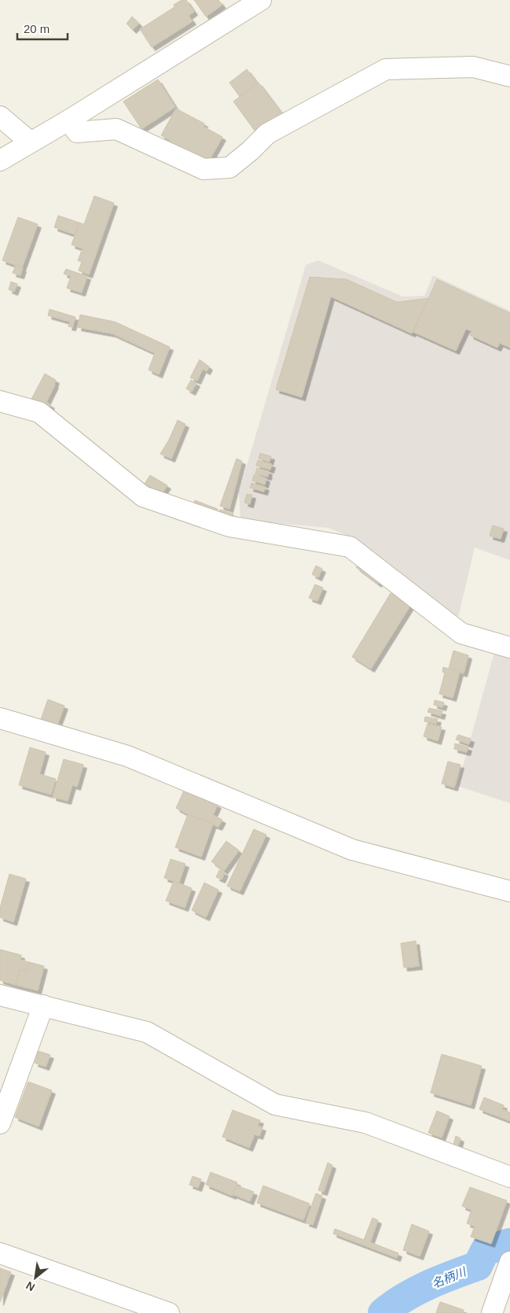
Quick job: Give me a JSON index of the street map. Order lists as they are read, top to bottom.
{
  "water": ["名柄川"],
  "scale_bar": "20 m",
  "north": "bottom left"
}
